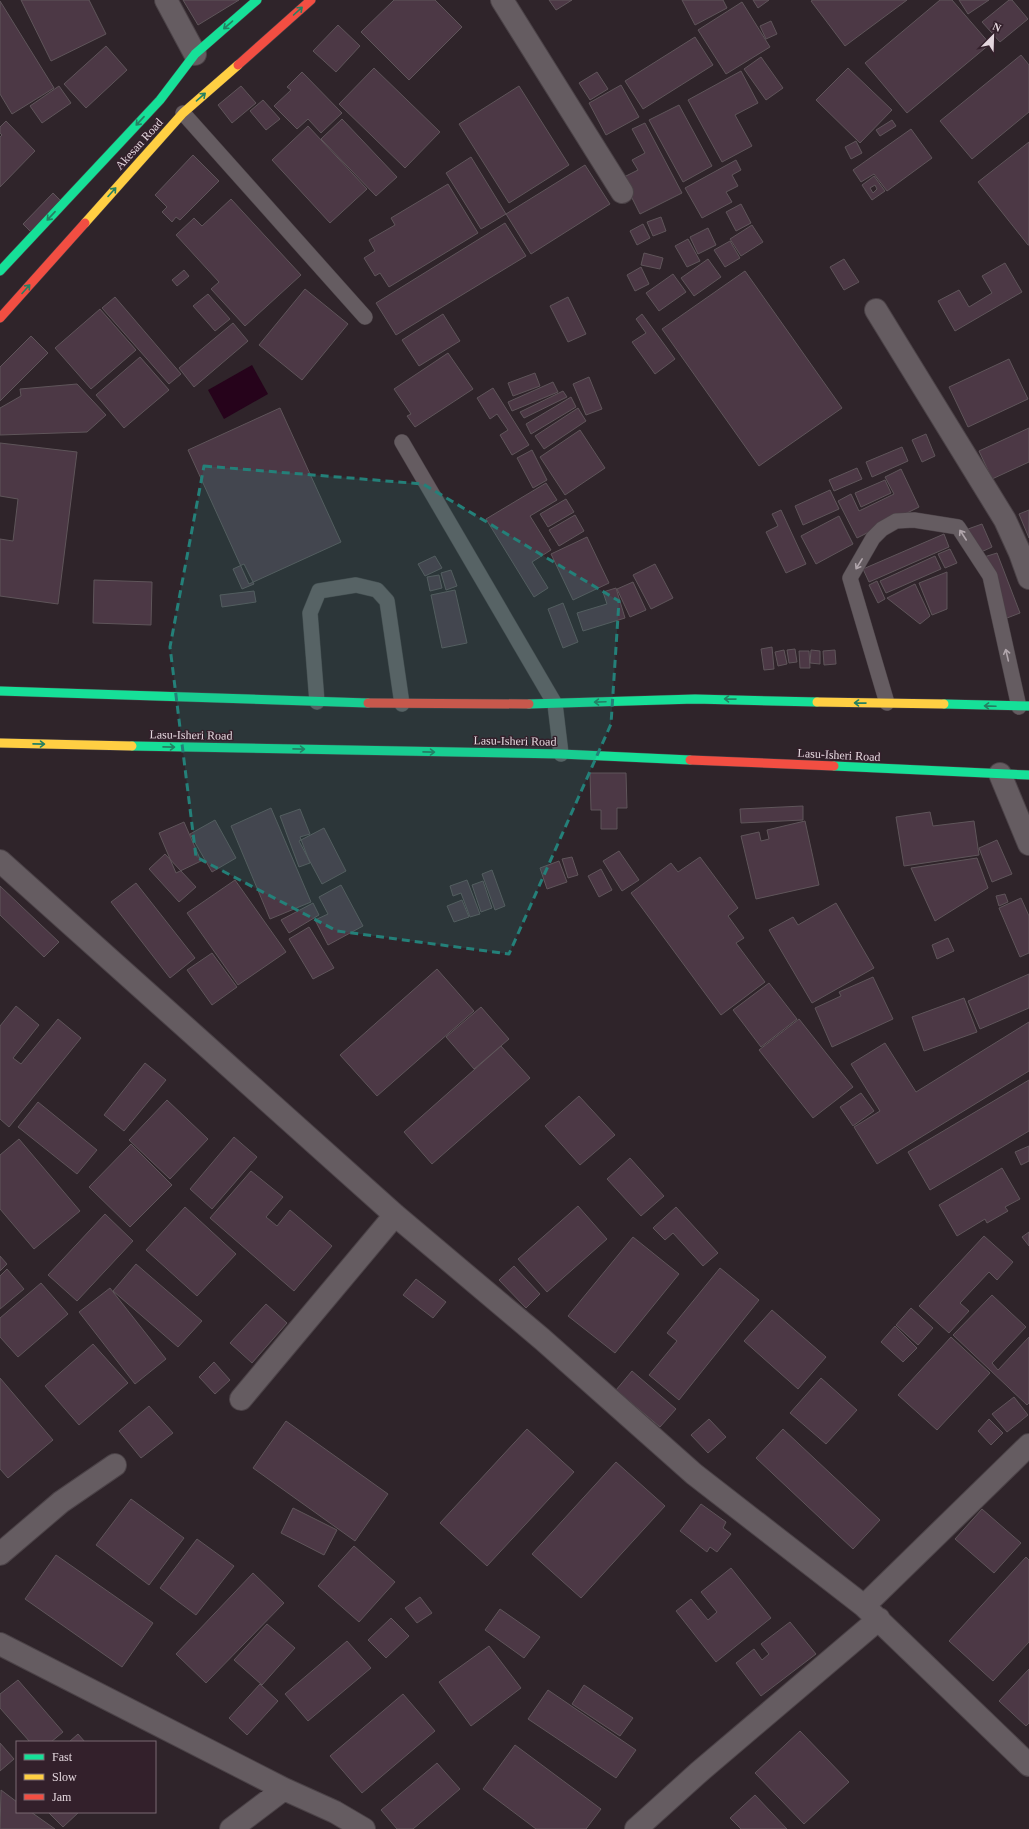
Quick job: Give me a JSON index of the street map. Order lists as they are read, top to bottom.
{
  "streets": {
    "main road": ["Akesan Road", "Lasu-Isheri Road"]
  },
  "legend": ["Fast", "Slow", "Jam"],
  "north": "top right"
}
